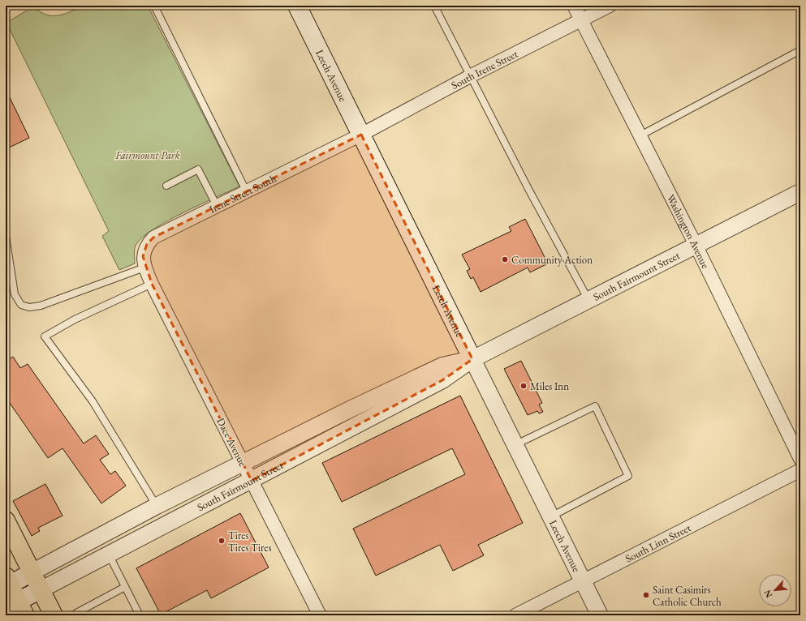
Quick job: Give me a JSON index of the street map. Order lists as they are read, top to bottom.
{
  "streets": {
    "main road": ["Leech Avenue", "South Fairmount Street"],
    "street": [
      "South Irene Street",
      "Irene Street South",
      "Washington Avenue",
      "Dace Avenue",
      "South Linn Street"
    ]
  },
  "crossings": [
    ["South Irene Street", "Leech Avenue"],
    ["South Irene Street", "Irene Street South"],
    ["South Irene Street", "Washington Avenue"],
    ["Leech Avenue", "Irene Street South"],
    ["Leech Avenue", "South Fairmount Street"],
    ["Leech Avenue", "South Linn Street"],
    ["Irene Street South", "Dace Avenue"],
    ["Washington Avenue", "South Fairmount Street"],
    ["South Fairmount Street", "Dace Avenue"]
  ],
  "parks": ["Fairmount Park"],
  "places": [
    "Community Action",
    "Miles Inn",
    "Tires Tires Tires",
    "Saint Casimirs Catholic Church"
  ],
  "north": "bottom left"
}
